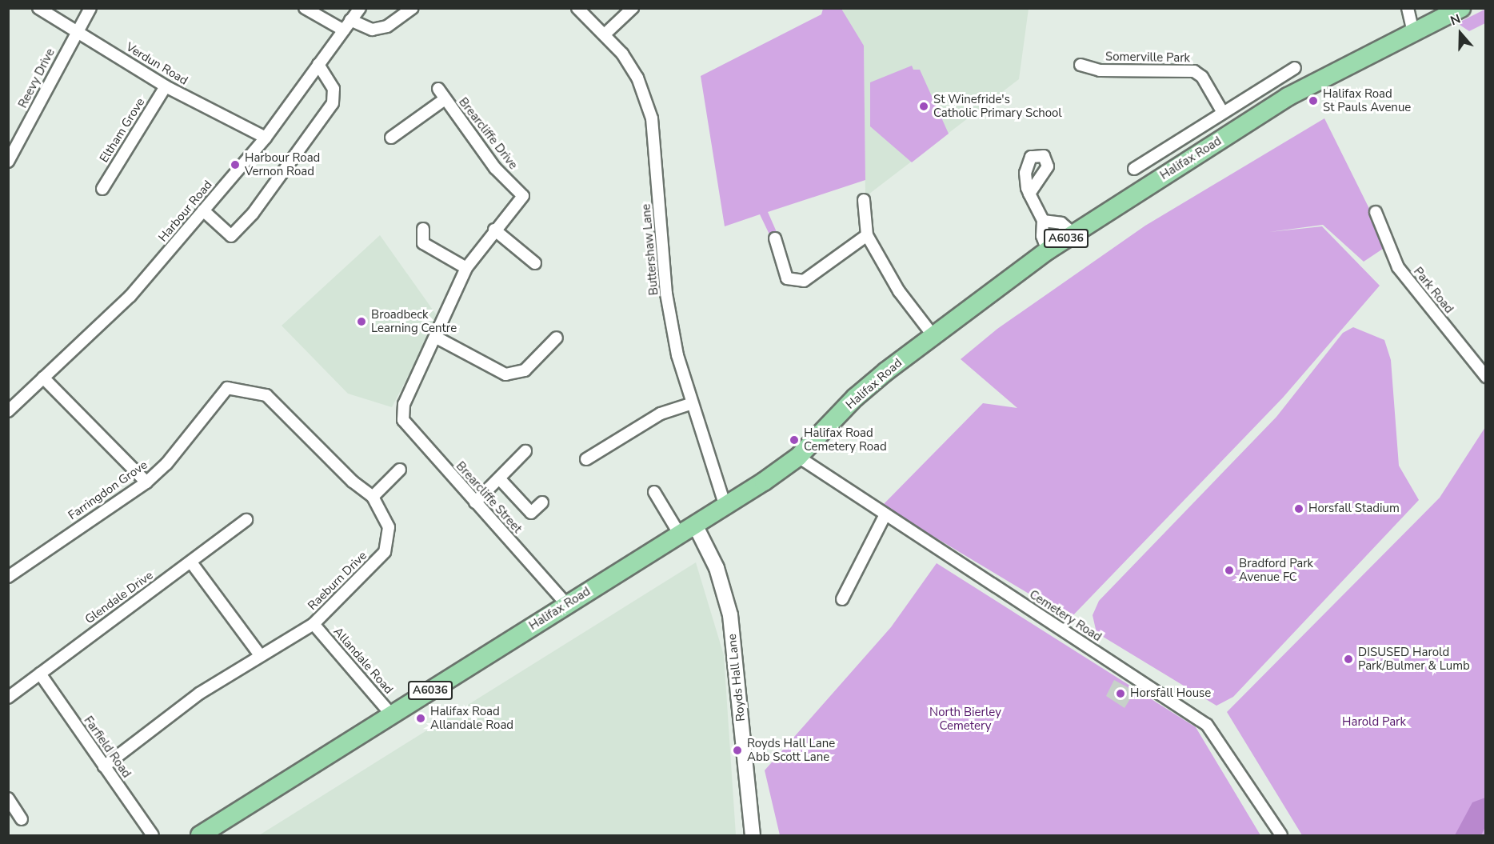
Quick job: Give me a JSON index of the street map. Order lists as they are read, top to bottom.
{
  "streets": {
    "highway": ["Halifax Road", "A6036"],
    "street": [
      "Somerville Park",
      "Verdun Road",
      "Reevy Drive",
      "Eltham Grove",
      "Brearcliffe Drive",
      "Harbour Road",
      "Buttershaw Lane",
      "Park Road",
      "Farringdon Grove",
      "Brearcliffe Street",
      "Raeburn Drive",
      "Glendale Drive",
      "Cemetery Road",
      "Allandale Road",
      "Royds Hall Lane",
      "Farfield Road"
    ]
  },
  "crossings": [
    ["Verdun Road", "Reevy Drive"],
    ["Verdun Road", "Eltham Grove"],
    ["Verdun Road", "Harbour Road"],
    ["Brearcliffe Drive", "Brearcliffe Street"],
    ["Halifax Road", "Buttershaw Lane"],
    ["Halifax Road", "Brearcliffe Street"],
    ["Halifax Road", "Cemetery Road"],
    ["Halifax Road", "Allandale Road"],
    ["Halifax Road", "Royds Hall Lane"],
    ["Farringdon Grove", "Raeburn Drive"],
    ["Raeburn Drive", "Allandale Road"],
    ["Raeburn Drive", "Farfield Road"],
    ["Glendale Drive", "Farfield Road"]
  ],
  "parks": ["North Bierley Cemetery", "Harold Park"],
  "places": [
    "Halifax Road St Pauls Avenue",
    "St Winefride's Catholic Primary School",
    "Harbour Road Vernon Road",
    "Broadbeck Learning Centre",
    "Halifax Road Cemetery Road",
    "Horsfall Stadium",
    "Bradford Park Avenue FC",
    "DISUSED Harold Park/Bulmer & Lumb",
    "Horsfall House",
    "Halifax Road Allandale Road",
    "Royds Hall Lane Abb Scott Lane"
  ],
  "north": "top"
}
